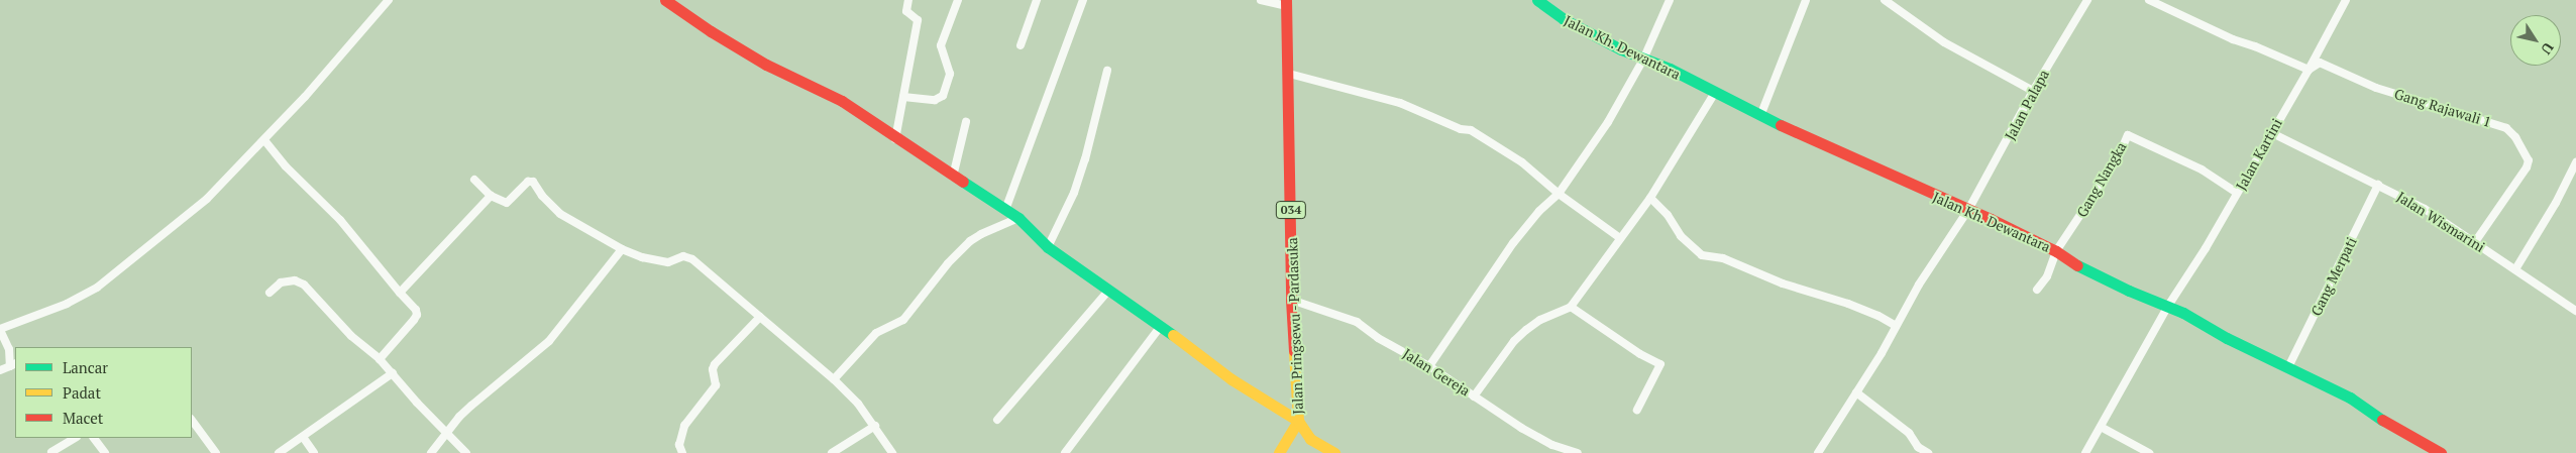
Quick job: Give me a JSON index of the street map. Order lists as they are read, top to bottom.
{
  "streets": {
    "street": [
      "Jalan Kh. Dewantara",
      "Jalan Palapa",
      "Gang Rajawali 1",
      "Jalan Kartini",
      "Gang Nangka",
      "034",
      "Jalan Wismarini",
      "Gang Merpati",
      "Jalan Pringsewu - Pardasuka",
      "Jalan Gereja"
    ]
  },
  "crossings": [
    ["Jalan Kh. Dewantara", "Jalan Palapa"],
    ["Jalan Kh. Dewantara", "Jalan Kartini"],
    ["Jalan Kh. Dewantara", "Gang Nangka"],
    ["Jalan Kh. Dewantara", "Gang Merpati"],
    ["Gang Rajawali 1", "Jalan Kartini"],
    ["Gang Rajawali 1", "Jalan Wismarini"],
    ["Jalan Kartini", "Gang Nangka"],
    ["Jalan Kartini", "Jalan Wismarini"],
    ["Jalan Wismarini", "Gang Merpati"],
    ["Jalan Pringsewu - Pardasuka", "Jalan Gereja"]
  ],
  "legend": ["Lancar", "Padat", "Macet"],
  "north": "bottom right"
}
